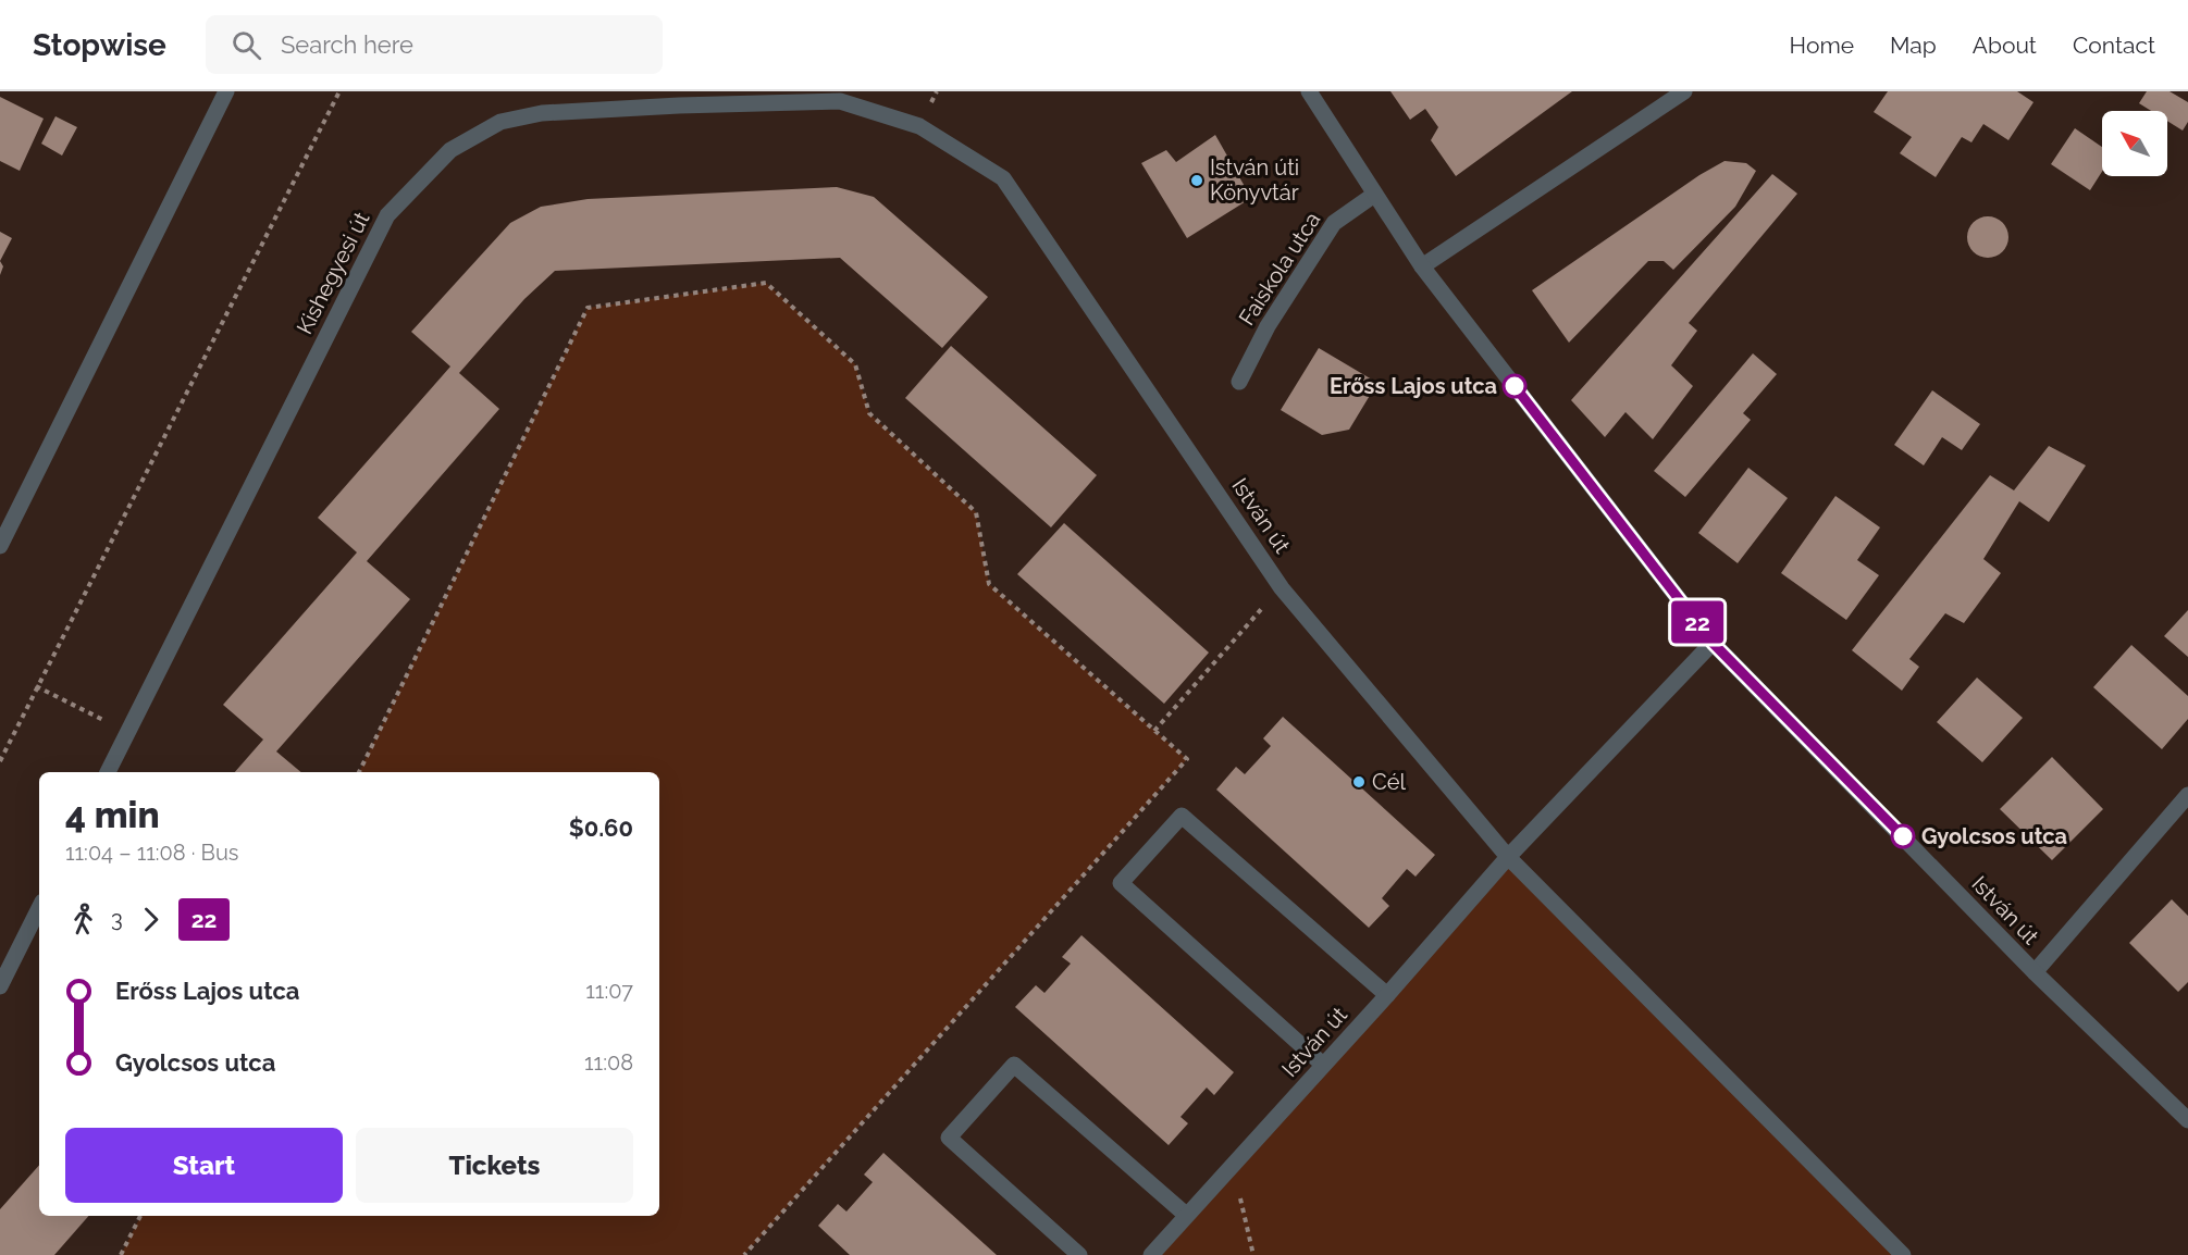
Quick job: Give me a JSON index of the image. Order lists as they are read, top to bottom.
{
  "streets": {
    "street": ["Faiskola utca", "Kishegyesi út", "István út"]
  },
  "crossings": [
    ["Faiskola utca", "István út"],
    ["Kishegyesi út", "István út"]
  ],
  "places": [
    "István úti Könyvtár",
    "Erőss Lajos utca",
    "Cél",
    "Gyolcsos utca"
  ],
  "lines": ["bus line 22"],
  "north": "top left",
  "page": {
    "header": "Stopwise",
    "search": "Search here",
    "nav": [
      "Home",
      "Map",
      "About",
      "Contact"
    ],
    "on_map": "22",
    "heading": ["4 min", "11:04 – 11:08 · Bus", "$0.60"],
    "legs": ["3", "22"],
    "list": [
      {
        "name": "Erőss Lajos utca",
        "value": "11:07"
      },
      {
        "name": "Gyolcsos utca",
        "value": "11:08"
      }
    ],
    "buttons": ["Start", "Tickets"]
  }
}
